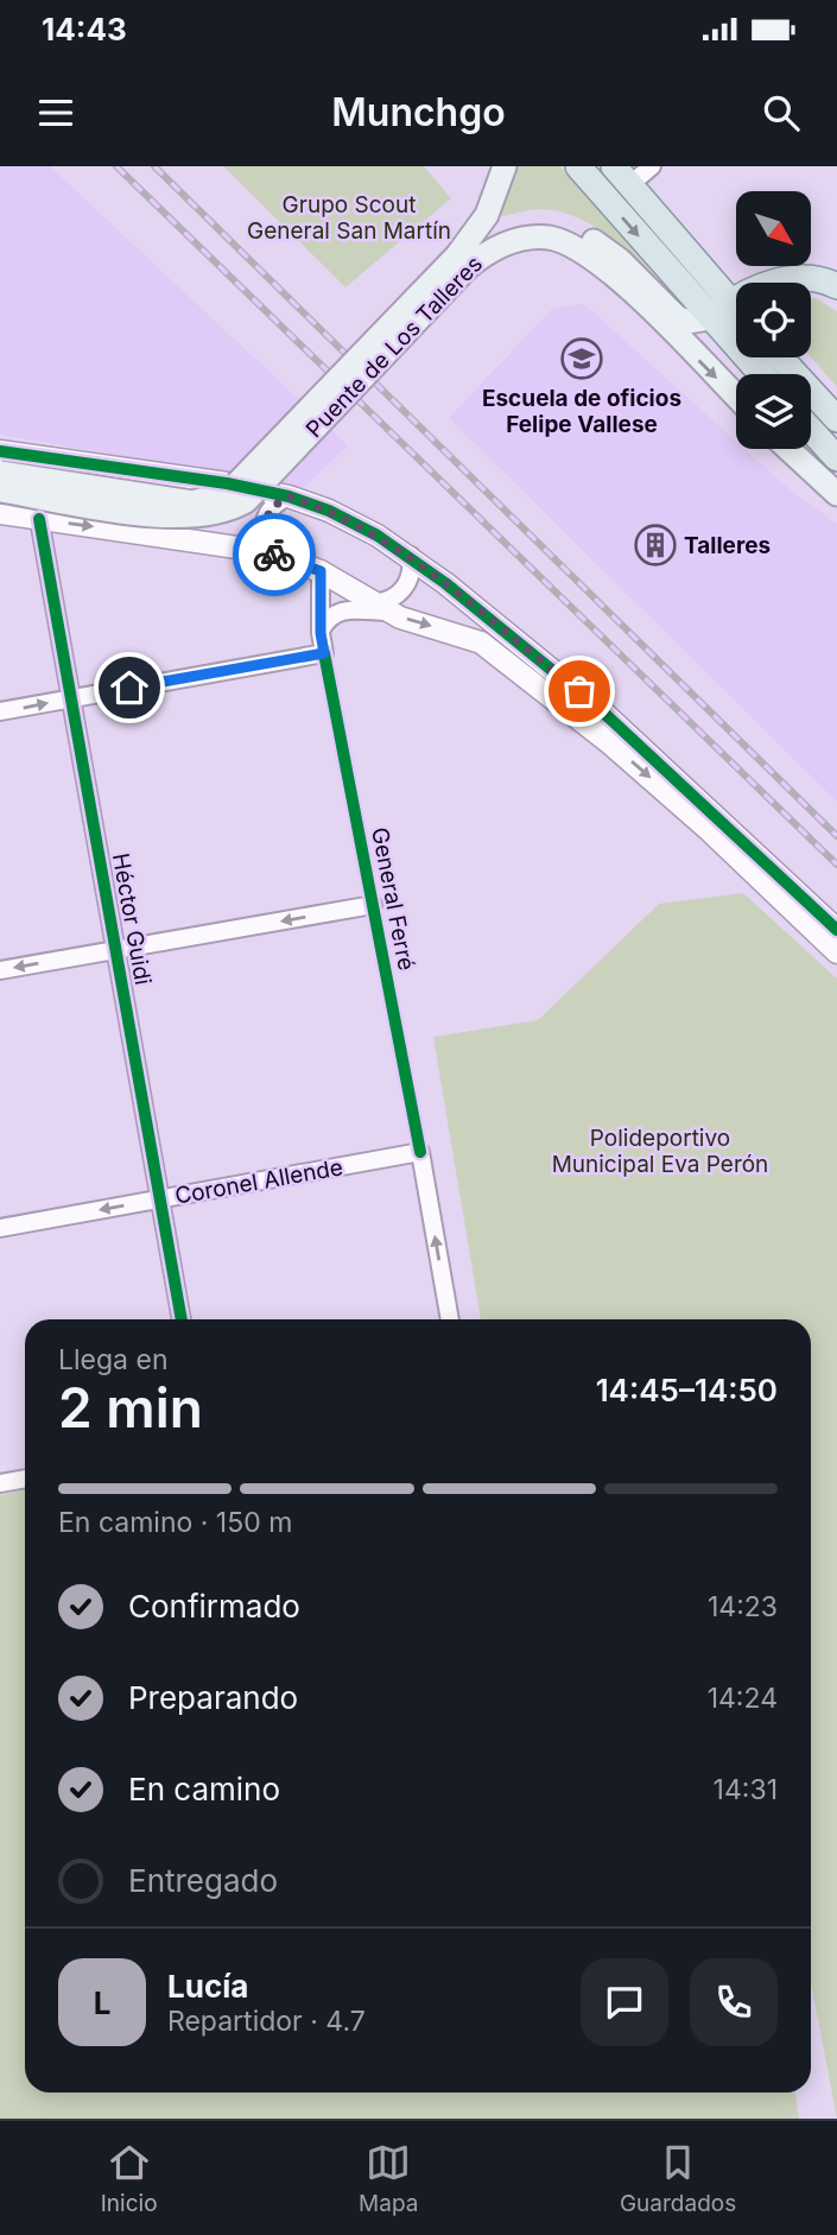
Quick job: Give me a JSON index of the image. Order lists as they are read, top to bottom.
{
  "streets": {
    "main road": ["Puente de Los Talleres"],
    "street": ["Héctor Guidi", "Coronel Allende"],
    "cycle path": ["General Ferré"]
  },
  "crossings": [
    ["Héctor Guidi", "Coronel Allende"]
  ],
  "parks": ["Grupo Scout General San Martín", "Polideportivo Municipal Eva Perón"],
  "places": {
    "school or university": ["Escuela de oficios Felipe Vallese"],
    "building": ["Talleres"]
  },
  "north": "bottom right",
  "page": {
    "status": "14:43",
    "header": "Munchgo",
    "heading": ["2 min", "Llega en", "14:45–14:50"],
    "panel": ["Lucía", "Repartidor · 4.7"],
    "bar": "En camino · 150 m",
    "list": [
      ["Confirmado", "14:23"],
      ["Preparando", "14:24"],
      ["En camino", "14:31"],
      "Entregado"
    ],
    "round": "L",
    "tabs": ["Inicio", "Mapa", "Guardados"]
  }
}
